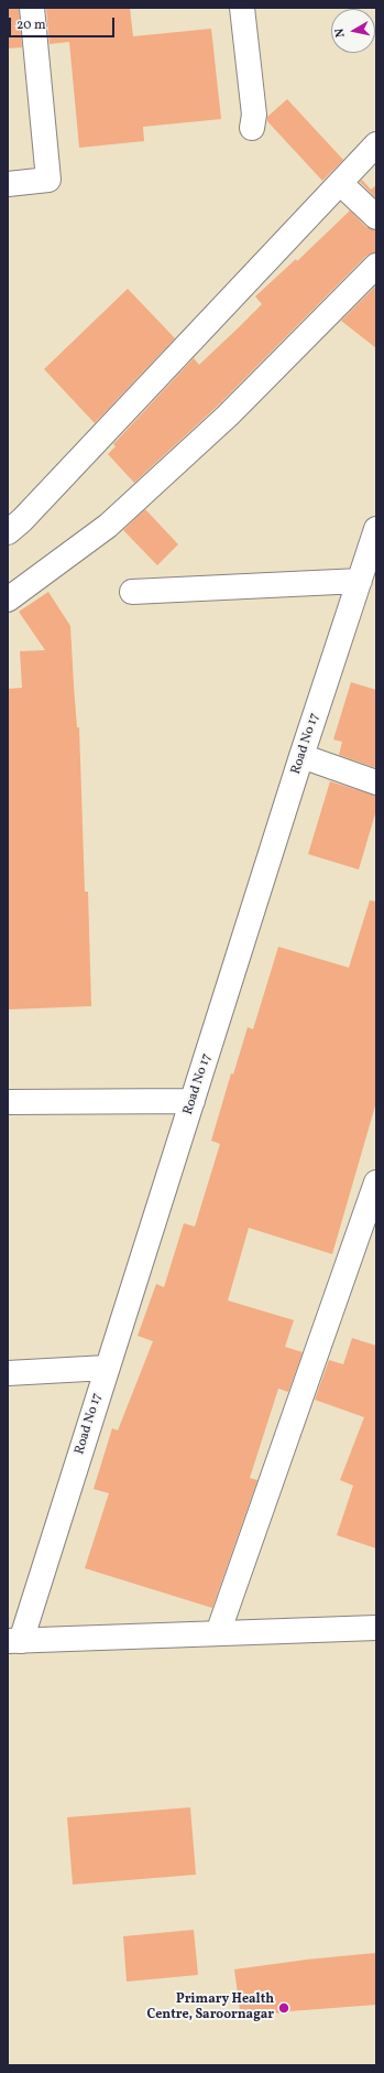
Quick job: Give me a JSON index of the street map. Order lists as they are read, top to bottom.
{
  "streets": {
    "street": ["Road No 17"]
  },
  "places": ["Primary Health Centre, Saroornagar"],
  "scale_bar": "20 m",
  "north": "left"
}
